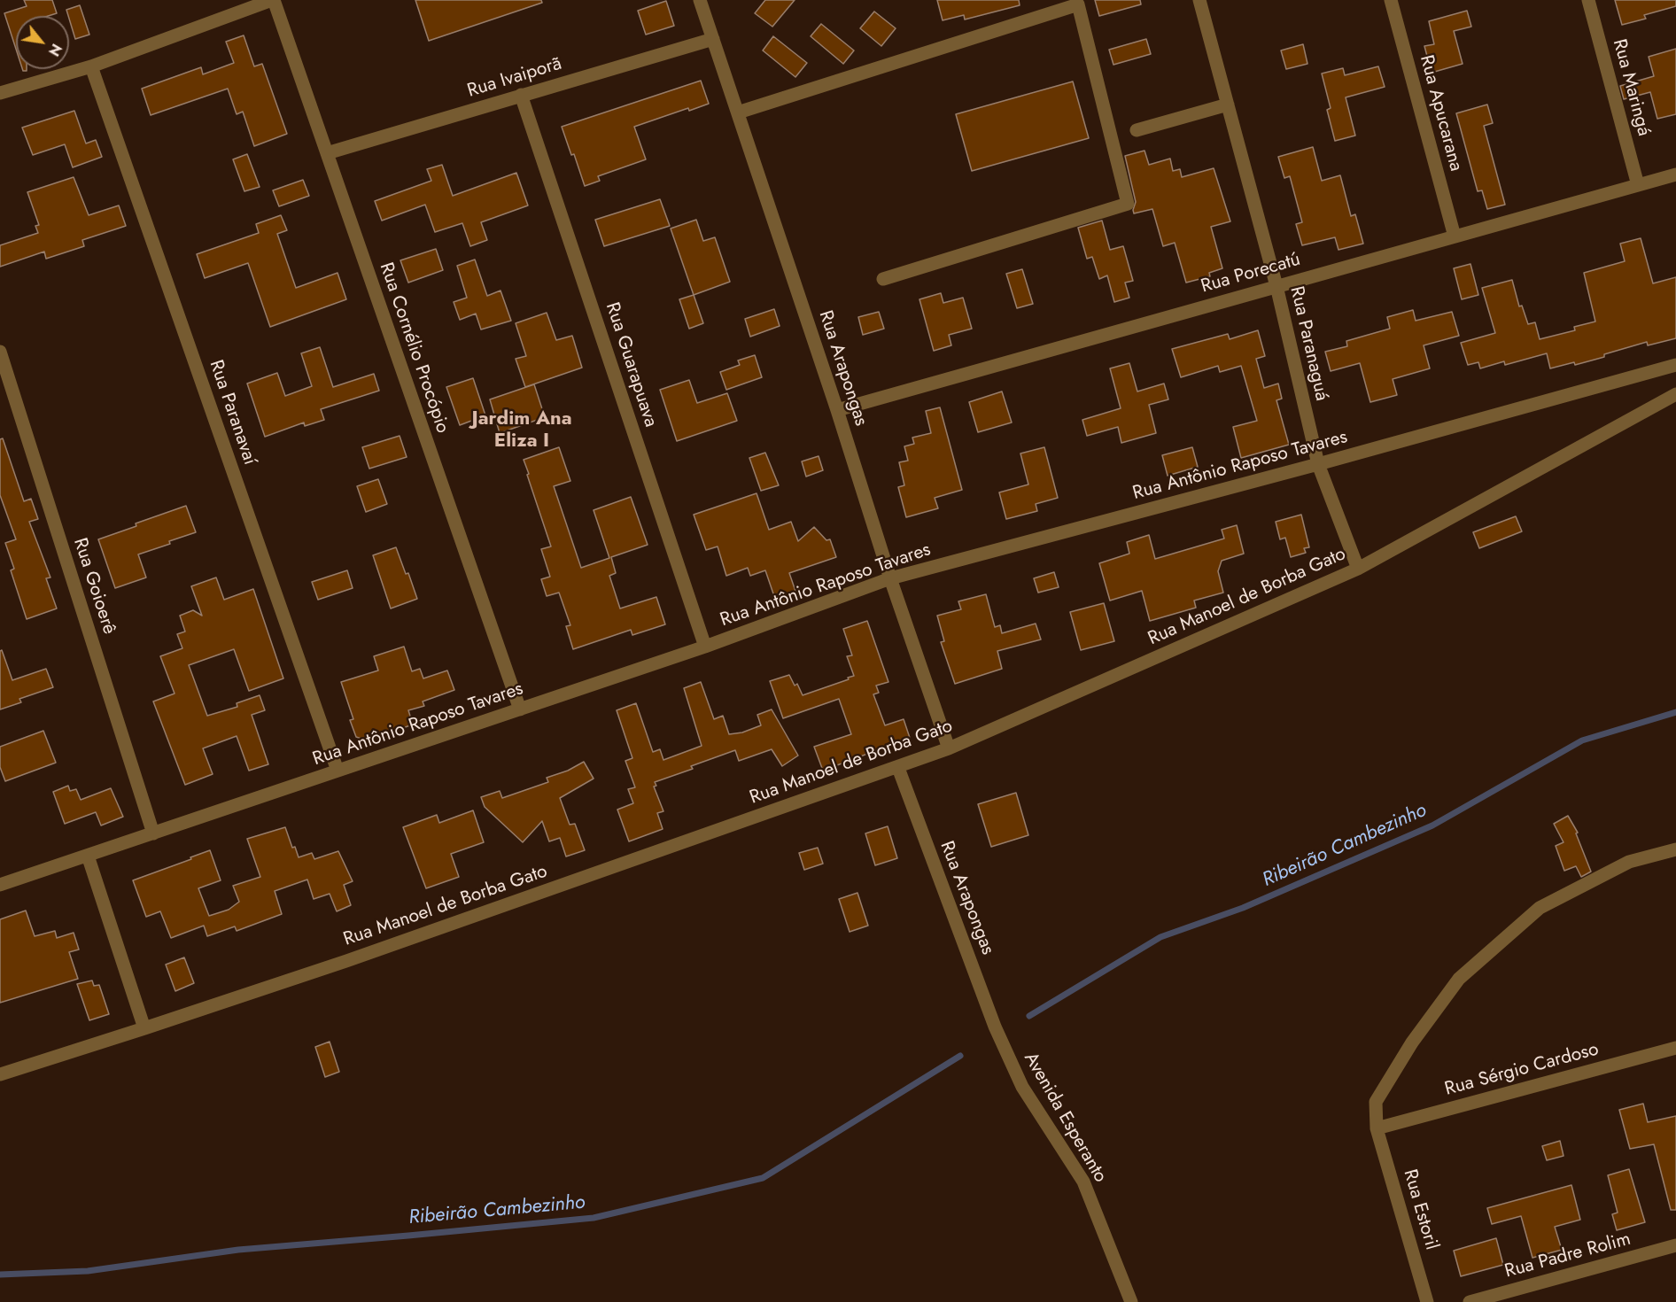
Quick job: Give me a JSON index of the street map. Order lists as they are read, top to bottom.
{
  "streets": {
    "street": [
      "Rua Ivaiporã",
      "Rua Maringá",
      "Rua Apucarana",
      "Rua Porecatú",
      "Rua Paranaguá",
      "Rua Cornélio Procópio",
      "Rua Guarapuava",
      "Rua Arapongas",
      "Rua Paranavaí",
      "Rua Antônio Raposo Tavares",
      "Rua Goioerê",
      "Rua Manoel de Borba Gato",
      "Rua Sérgio Cardoso",
      "Avenida Esperanto",
      "Rua Estoril",
      "Rua Padre Rolim"
    ]
  },
  "crossings": [
    ["Rua Ivaiporã", "Rua Cornélio Procópio"],
    ["Rua Ivaiporã", "Rua Guarapuava"],
    ["Rua Ivaiporã", "Rua Arapongas"],
    ["Rua Maringá", "Rua Porecatú"],
    ["Rua Apucarana", "Rua Porecatú"],
    ["Rua Porecatú", "Rua Paranaguá"],
    ["Rua Porecatú", "Rua Arapongas"],
    ["Rua Paranaguá", "Rua Antônio Raposo Tavares"],
    ["Rua Paranaguá", "Rua Manoel de Borba Gato"],
    ["Rua Cornélio Procópio", "Rua Antônio Raposo Tavares"],
    ["Rua Guarapuava", "Rua Antônio Raposo Tavares"],
    ["Rua Arapongas", "Rua Antônio Raposo Tavares"],
    ["Rua Arapongas", "Rua Manoel de Borba Gato"],
    ["Rua Arapongas", "Avenida Esperanto"],
    ["Rua Paranavaí", "Rua Antônio Raposo Tavares"],
    ["Rua Antônio Raposo Tavares", "Rua Goioerê"],
    ["Rua Sérgio Cardoso", "Rua Estoril"]
  ],
  "districts": ["Jardim Ana Eliza I"],
  "water": ["Ribeirão Cambezinho"],
  "north": "bottom right"
}
